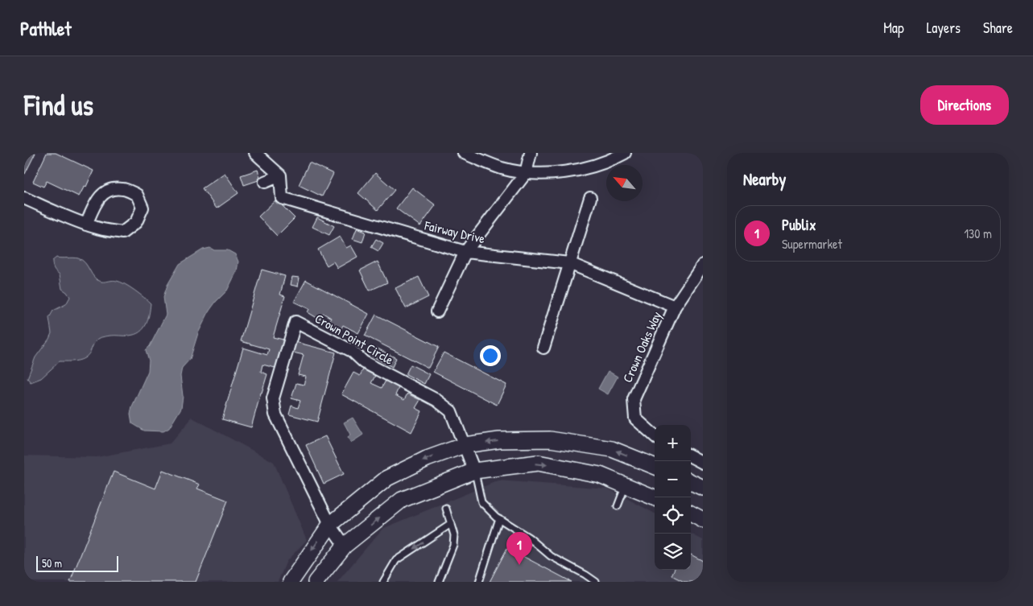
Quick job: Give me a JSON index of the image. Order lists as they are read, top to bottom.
{
  "streets": {
    "street": ["Fairway Drive", "Crown Point Circle", "Crown Oaks Way"]
  },
  "crossings": [
    ["Fairway Drive", "Crown Oaks Way"]
  ],
  "scale_bar": "50 m",
  "north": "top left",
  "page": {
    "header": "Pathlet",
    "nav": ["Map", "Layers", "Share"],
    "buttons": "Directions",
    "title": "Find us",
    "heading": "Nearby",
    "list": [
      {
        "mark": "1",
        "name": "Publix",
        "note": "Supermarket",
        "value": "130 m"
      }
    ],
    "map_buttons": ["+", "−"],
    "pins": "1",
    "scale": "50 m"
  }
}
